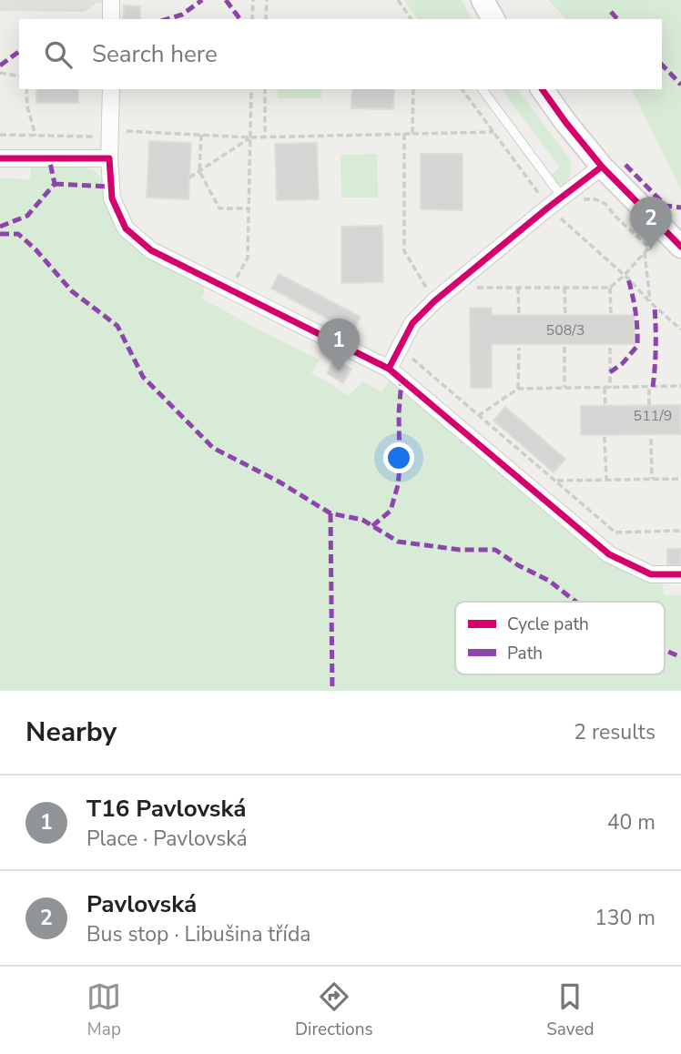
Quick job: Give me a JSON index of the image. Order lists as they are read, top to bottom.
{
  "house_numbers": ["508/3", "511/9"],
  "legend": ["Cycle path", "Path"],
  "page": {
    "search": "Search here",
    "pins": ["2", "1"],
    "heading": ["Nearby", "2 results"],
    "list": [
      {
        "mark": "1",
        "name": "T16 Pavlovská",
        "note": "Place · Pavlovská",
        "value": "40 m"
      },
      {
        "mark": "2",
        "name": "Pavlovská",
        "note": "Bus stop · Libušina třída",
        "value": "130 m"
      }
    ],
    "nav": ["Map", "Directions", "Saved"]
  }
}
